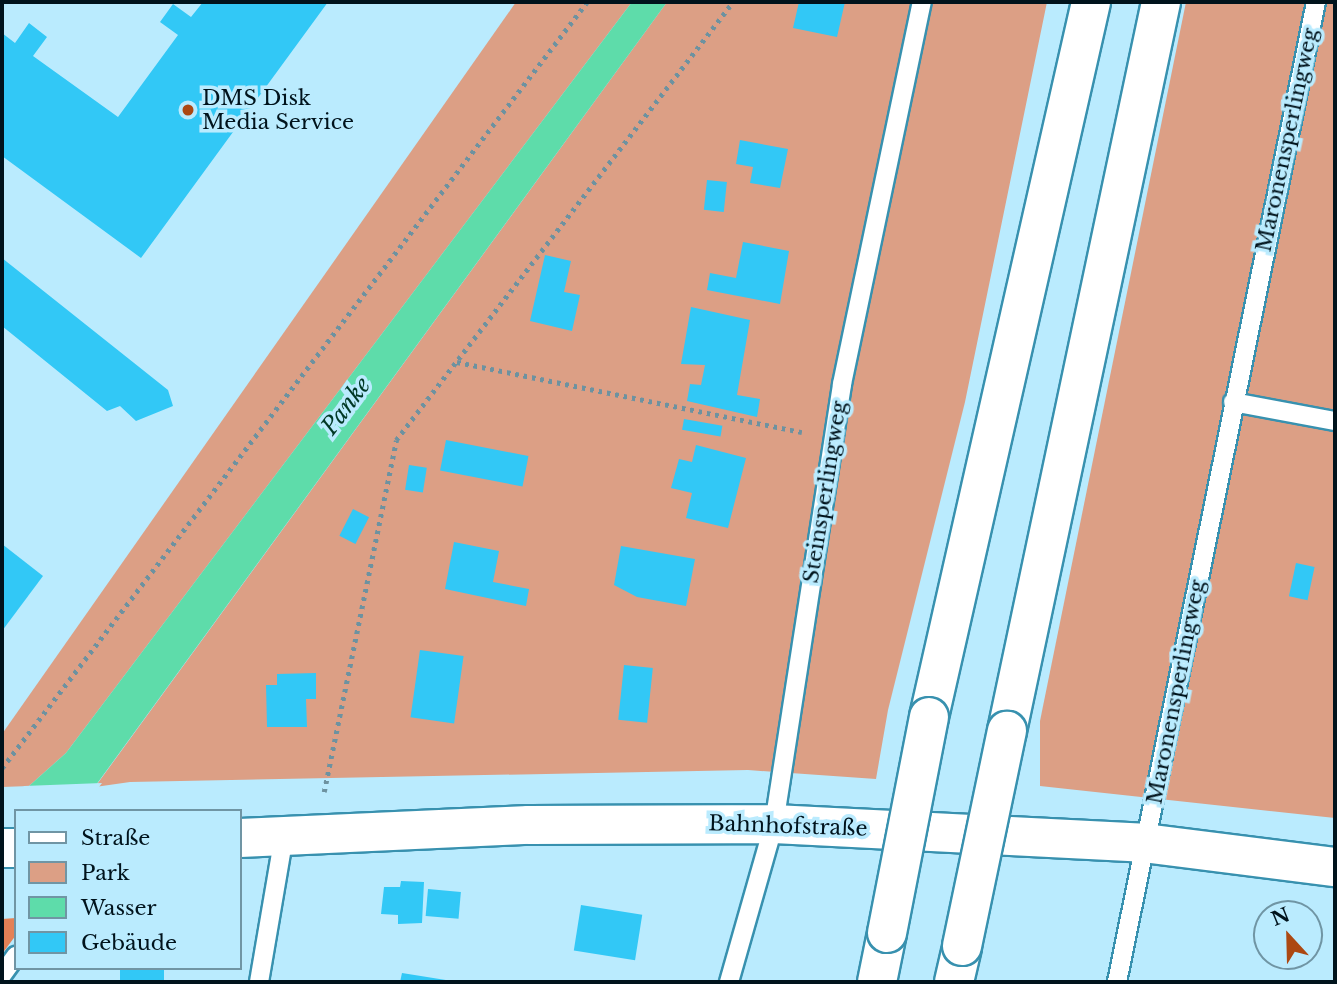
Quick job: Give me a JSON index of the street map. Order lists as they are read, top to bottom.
{
  "streets": {
    "main road": ["Bahnhofstraße"],
    "lane": ["Maronensperlingweg", "Steinsperlingweg"]
  },
  "crossings": [
    ["Maronensperlingweg", "Bahnhofstraße"],
    ["Steinsperlingweg", "Bahnhofstraße"]
  ],
  "water": ["Panke"],
  "places": ["DMS Disk Media Service"],
  "legend": [
    "Straße",
    "Park",
    "Wasser",
    "Gebäude"
  ],
  "north": "top"
}
